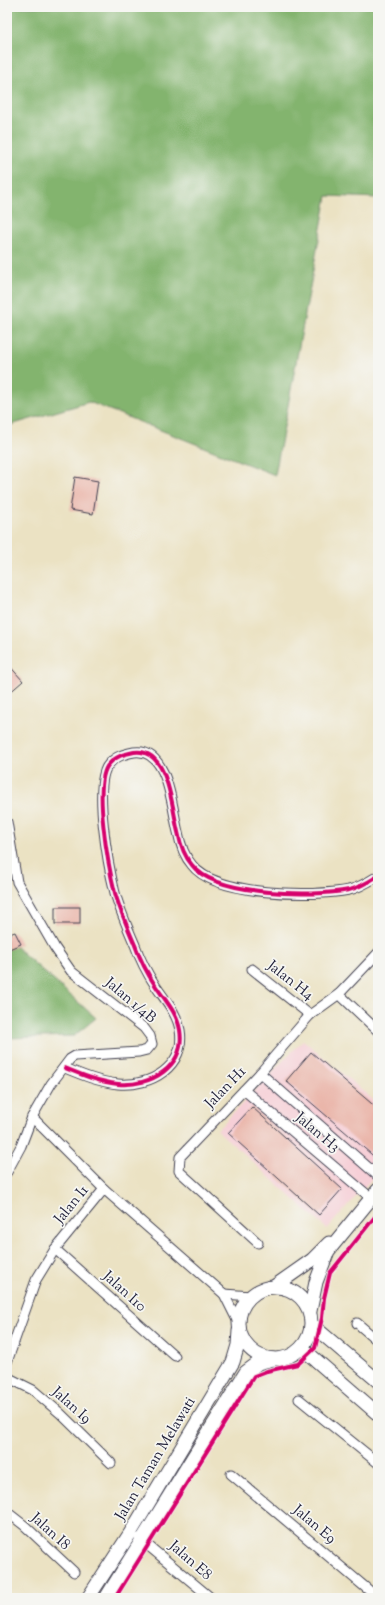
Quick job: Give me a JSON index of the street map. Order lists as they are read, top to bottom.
{
  "streets": {
    "main road": ["Jalan Taman Melawati"],
    "street": [
      "Jalan H4",
      "Jalan 1/4B",
      "Jalan H1",
      "Jalan H3",
      "Jalan I1",
      "Jalan I10",
      "Jalan I9",
      "Jalan E9",
      "Jalan I8",
      "Jalan E8"
    ]
  },
  "crossings": [
    ["Jalan H4", "Jalan H1"],
    ["Jalan H1", "Jalan H3"],
    ["Jalan I1", "Jalan I10"],
    ["Jalan I1", "Jalan Taman Melawati"],
    ["Jalan Taman Melawati", "Jalan E8"]
  ]
}
